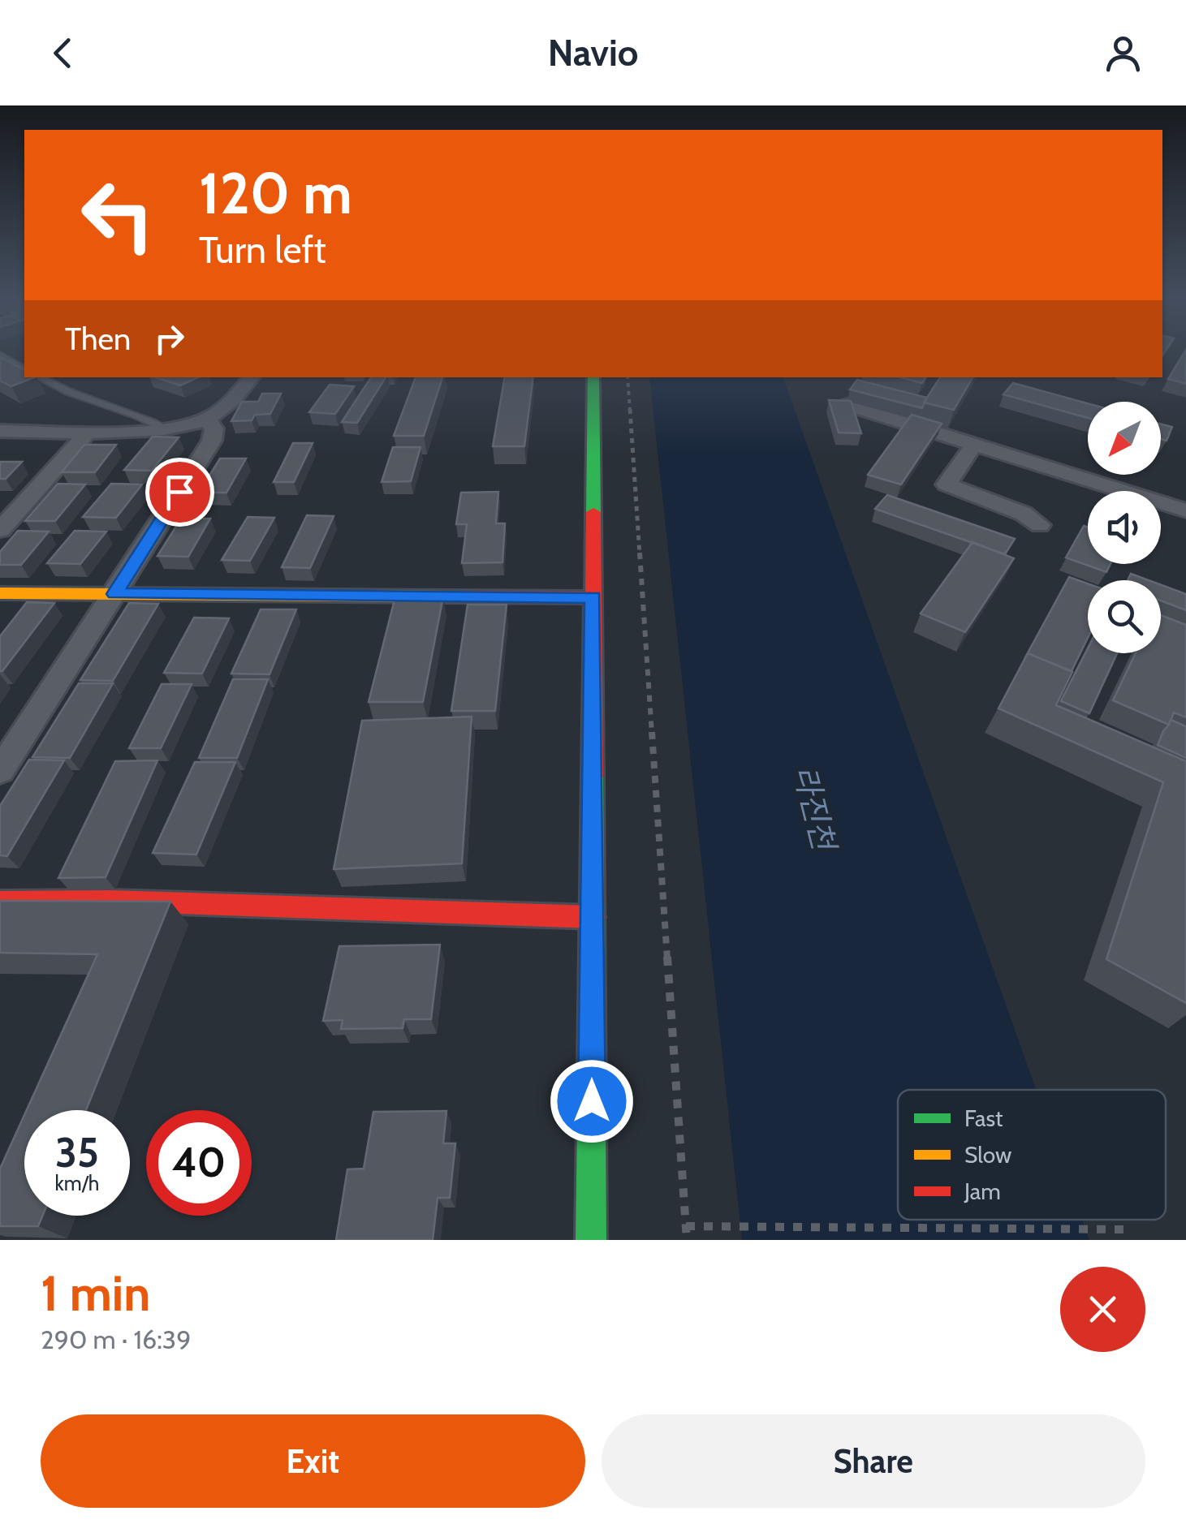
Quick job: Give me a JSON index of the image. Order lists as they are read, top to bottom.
{
  "water": ["라진천"],
  "legend": ["Fast", "Slow", "Jam"],
  "north": "bottom left",
  "page": {
    "header": "Navio",
    "turn": ["120 m", "Turn left"],
    "then": "Then",
    "speed": "35 km/h",
    "limit": "40",
    "heading": ["1 min", "290 m · 16:39"],
    "buttons": ["Exit", "Share"]
  }
}
